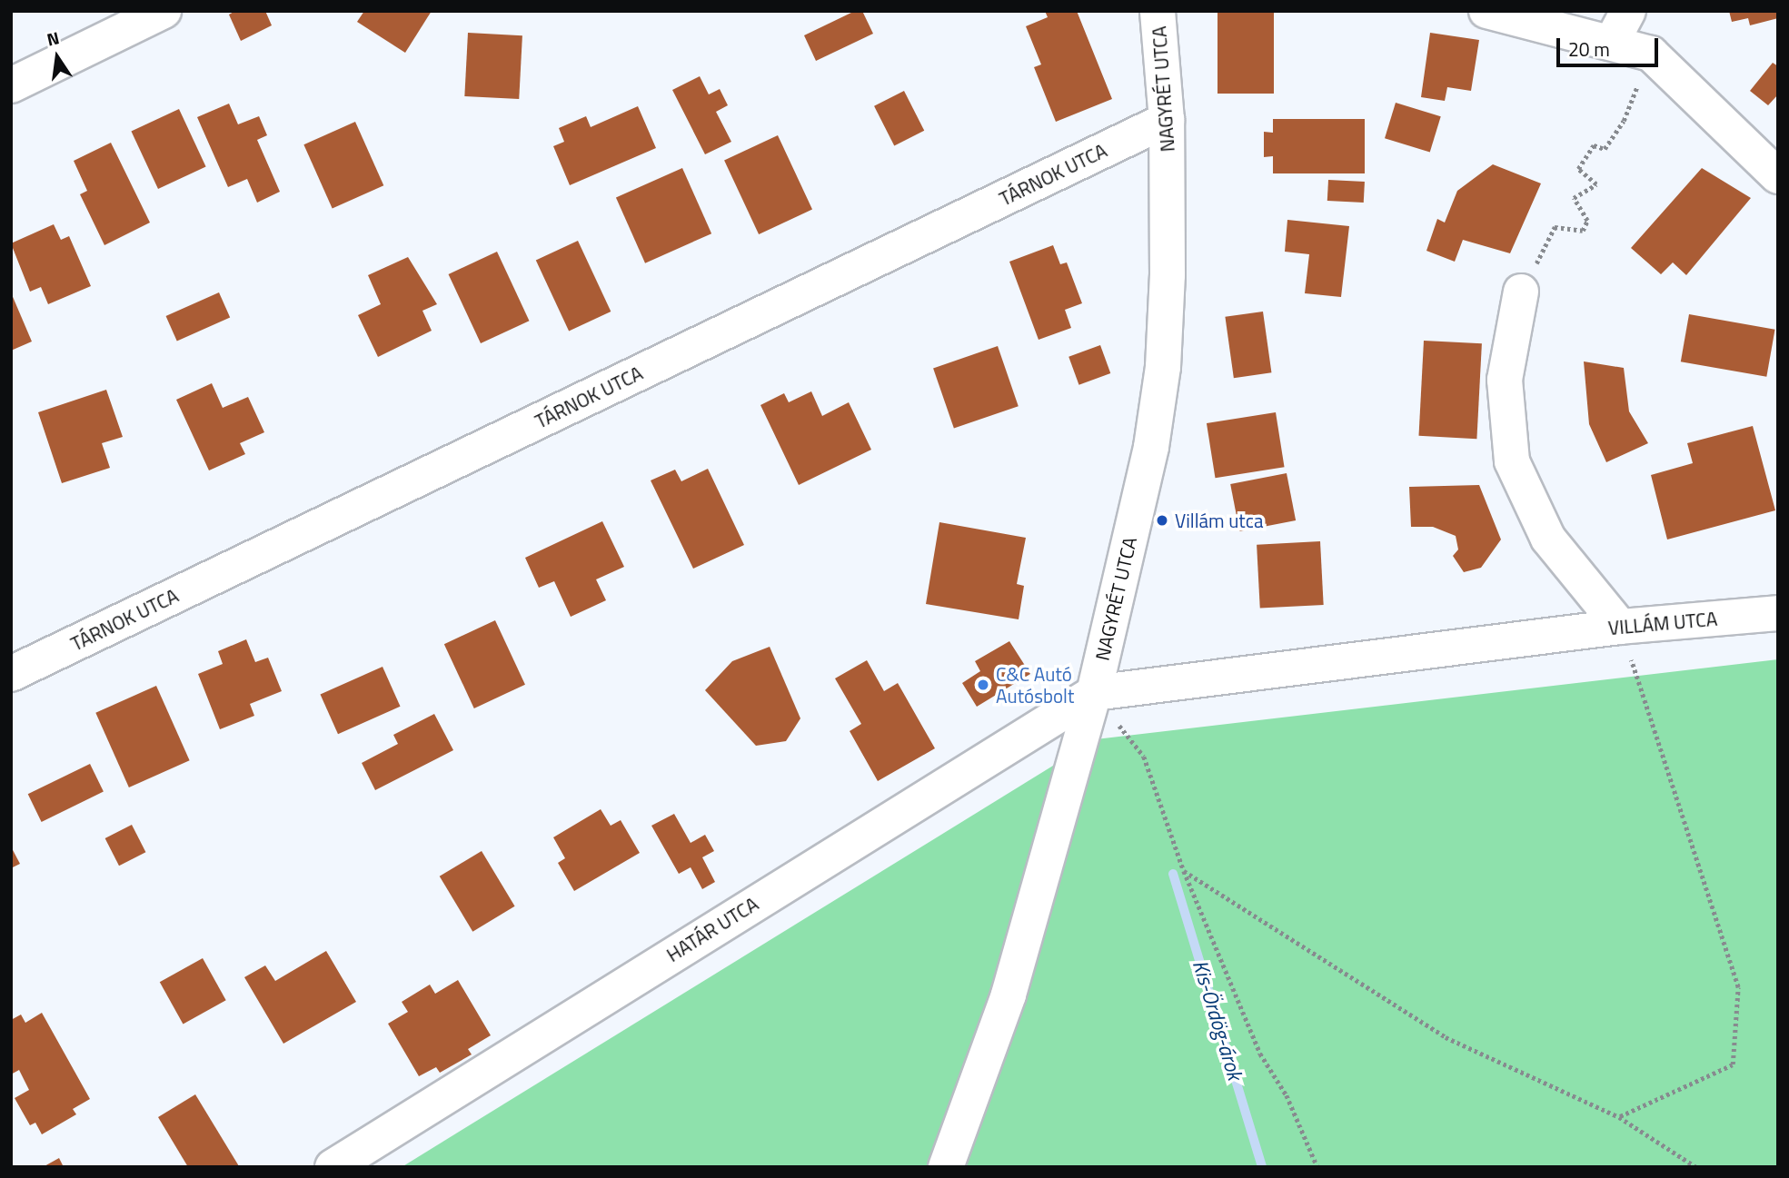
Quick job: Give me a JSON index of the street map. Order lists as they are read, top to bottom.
{
  "streets": {
    "street": [
      "NAGYRÉT UTCA",
      "TÁRNOK UTCA",
      "VILLÁM UTCA",
      "HATÁR UTCA"
    ]
  },
  "crossings": [
    ["NAGYRÉT UTCA", "TÁRNOK UTCA"],
    ["NAGYRÉT UTCA", "VILLÁM UTCA"],
    ["NAGYRÉT UTCA", "HATÁR UTCA"],
    ["VILLÁM UTCA", "HATÁR UTCA"]
  ],
  "water": ["Kis-Ördög-árok"],
  "places": ["Villám utca", "C&C Autó Autósbolt"],
  "scale_bar": "20 m",
  "north": "top"
}
